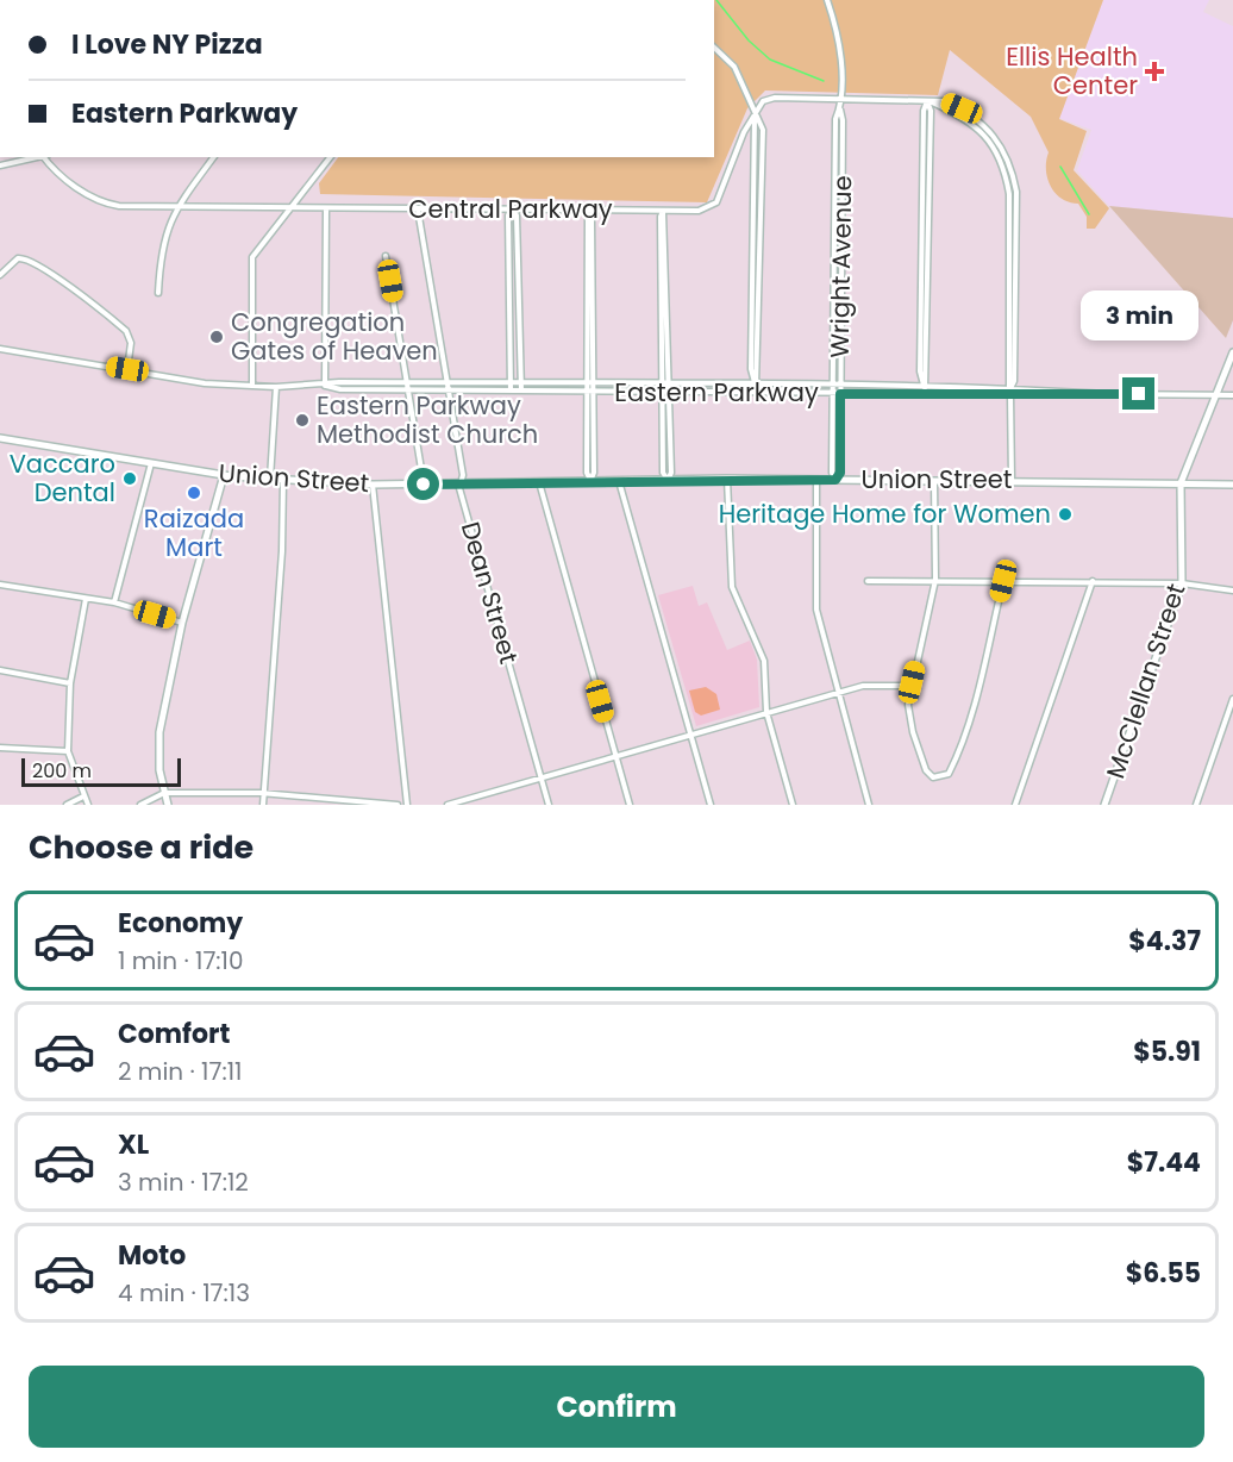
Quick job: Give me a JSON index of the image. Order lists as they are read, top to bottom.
{
  "streets": {
    "main road": ["Union Street", "McClellan Street"],
    "street": [
      "Central Parkway",
      "Wright Avenue",
      "Eastern Parkway",
      "Dean Street"
    ]
  },
  "crossings": [
    ["Central Parkway", "Dean Street"],
    ["Wright Avenue", "Eastern Parkway"],
    ["Wright Avenue", "Union Street"],
    ["Eastern Parkway", "Dean Street"],
    ["Eastern Parkway", "McClellan Street"],
    ["Union Street", "Dean Street"],
    ["Union Street", "McClellan Street"]
  ],
  "places": {
    "health": ["Ellis Health Center"],
    "other": [
      "Congregation Gates of Heaven",
      "Eastern Parkway Methodist Church",
      "Vaccaro Dental",
      "Raizada Mart",
      "Heritage Home for Women"
    ]
  },
  "scale_bar": "200 m",
  "page": {
    "banner": ["I Love NY Pizza", "Eastern Parkway"],
    "bubble": "3 min",
    "scale": "200 m",
    "heading": "Choose a ride",
    "list": [
      {
        "name": "Economy",
        "note": "1 min · 17:10",
        "value": "$4.37"
      },
      {
        "name": "Comfort",
        "note": "2 min · 17:11",
        "value": "$5.91"
      },
      {
        "name": "XL",
        "note": "3 min · 17:12",
        "value": "$7.44"
      },
      {
        "name": "Moto",
        "note": "4 min · 17:13",
        "value": "$6.55"
      }
    ],
    "buttons": "Confirm"
  }
}
